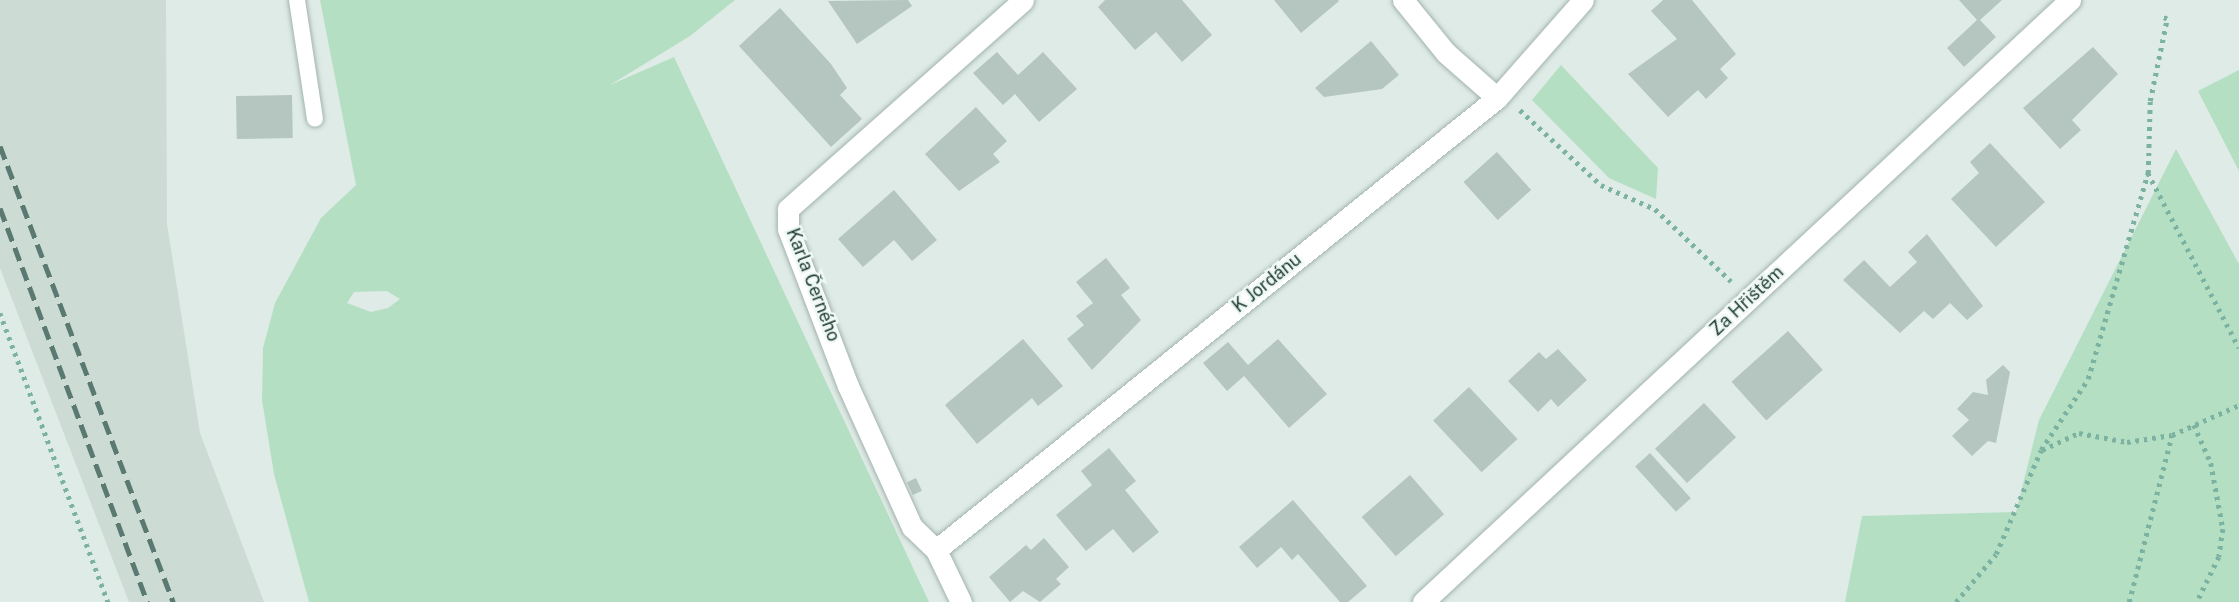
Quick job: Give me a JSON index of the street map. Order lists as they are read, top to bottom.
{
  "streets": {
    "street": ["K Jordánu", "Karla Černého", "Za Hřištěm"]
  },
  "crossings": [
    ["K Jordánu", "Karla Černého"]
  ]
}
